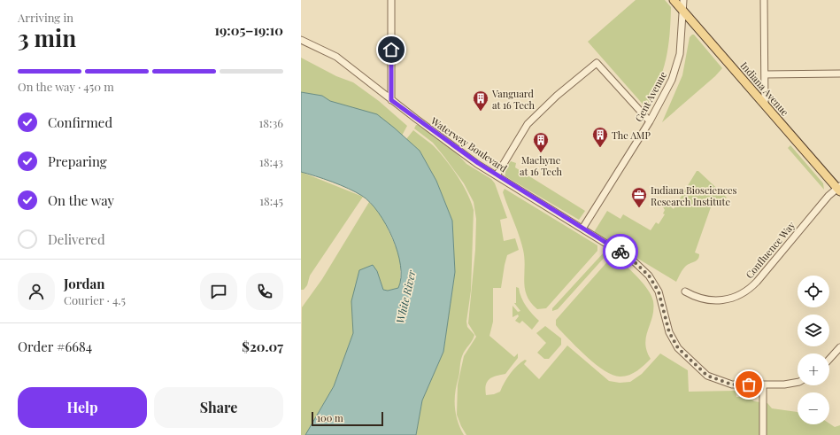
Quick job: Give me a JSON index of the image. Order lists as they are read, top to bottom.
{
  "streets": {
    "main road": ["Indiana Avenue"],
    "street": ["Gent Avenue", "Waterway Boulevard", "Confluence Way"]
  },
  "crossings": [
    ["Indiana Avenue", "Gent Avenue"],
    ["Indiana Avenue", "Confluence Way"],
    ["Gent Avenue", "Waterway Boulevard"]
  ],
  "water": ["White River"],
  "places": {
    "building": ["Vanguard at 16 Tech", "The AMP", "Machyne at 16 Tech"],
    "office": ["Indiana Biosciences Research Institute"]
  },
  "scale_bar": "100 m",
  "page": {
    "heading": ["3 min", "Arriving in", "19:05–19:10"],
    "panel": [
      "Jordan",
      "Courier · 4.5",
      "Order #6684",
      "$20.07"
    ],
    "bar": "On the way · 450 m",
    "list": [
      ["Confirmed", "18:36"],
      ["Preparing", "18:43"],
      ["On the way", "18:45"],
      "Delivered"
    ],
    "map_buttons": ["+", "−"],
    "buttons": ["Help", "Share"],
    "scale": "100 m"
  }
}
